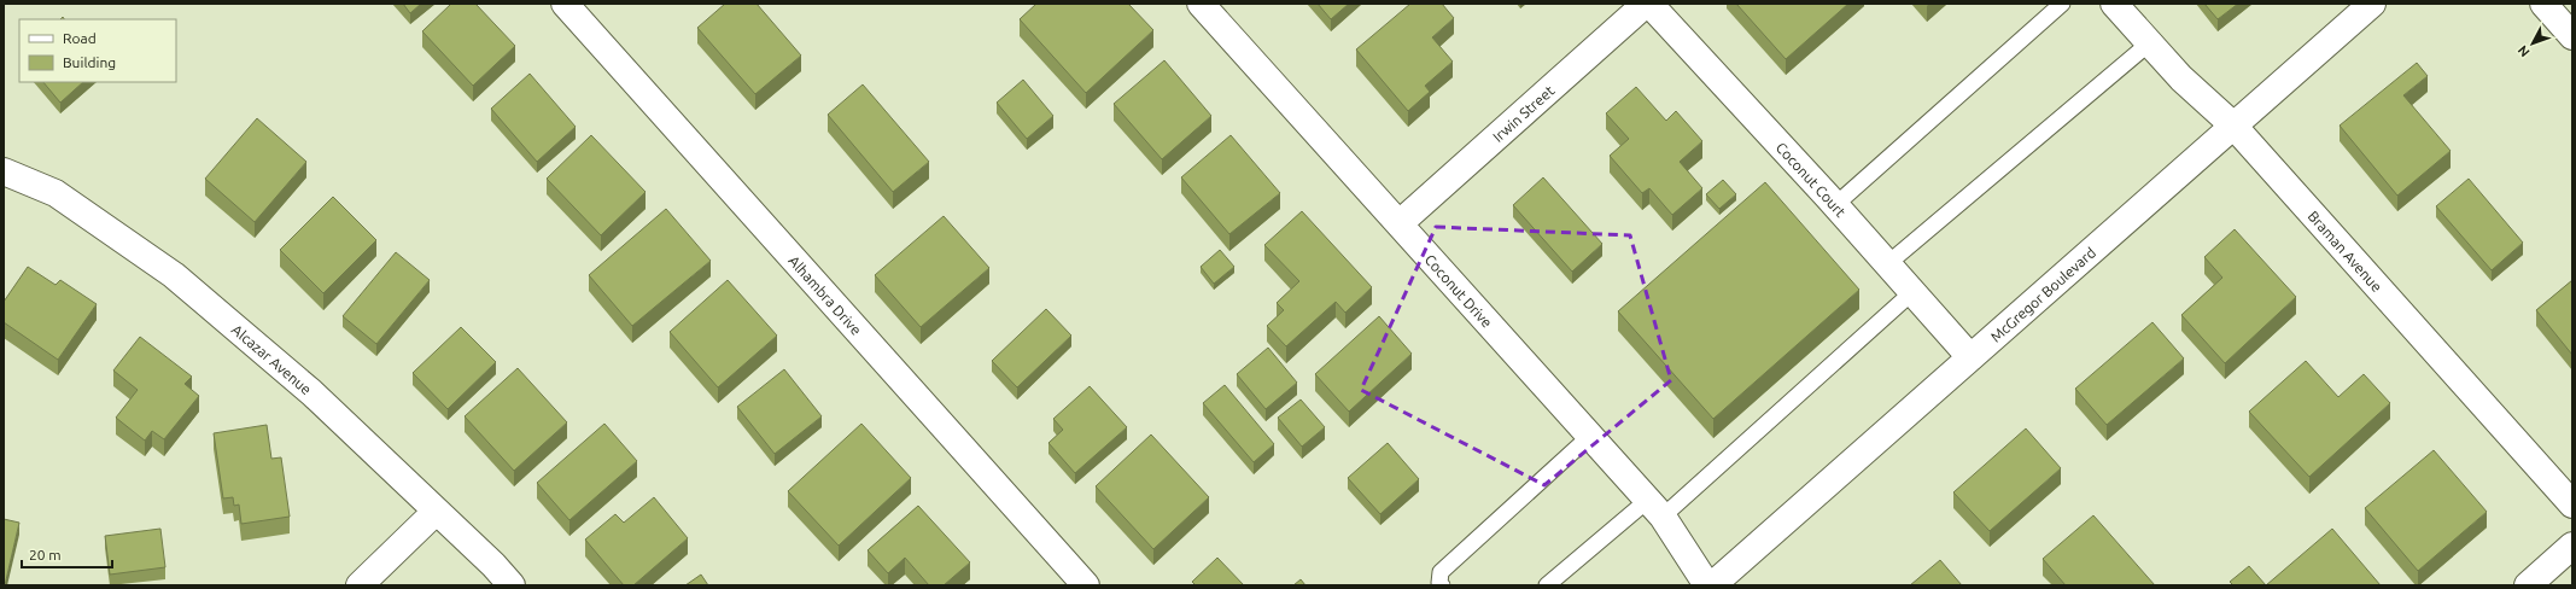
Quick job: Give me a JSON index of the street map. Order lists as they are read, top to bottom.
{
  "streets": {
    "street": [
      "Irwin Street",
      "Coconut Court",
      "Braman Avenue",
      "Coconut Drive",
      "Alhambra Drive",
      "McGregor Boulevard",
      "Alcazar Avenue"
    ]
  },
  "crossings": [
    ["Irwin Street", "Coconut Drive"],
    ["Coconut Court", "McGregor Boulevard"],
    ["Braman Avenue", "McGregor Boulevard"]
  ],
  "legend": ["Road", "Building"],
  "scale_bar": "20 m",
  "north": "bottom left"
}
